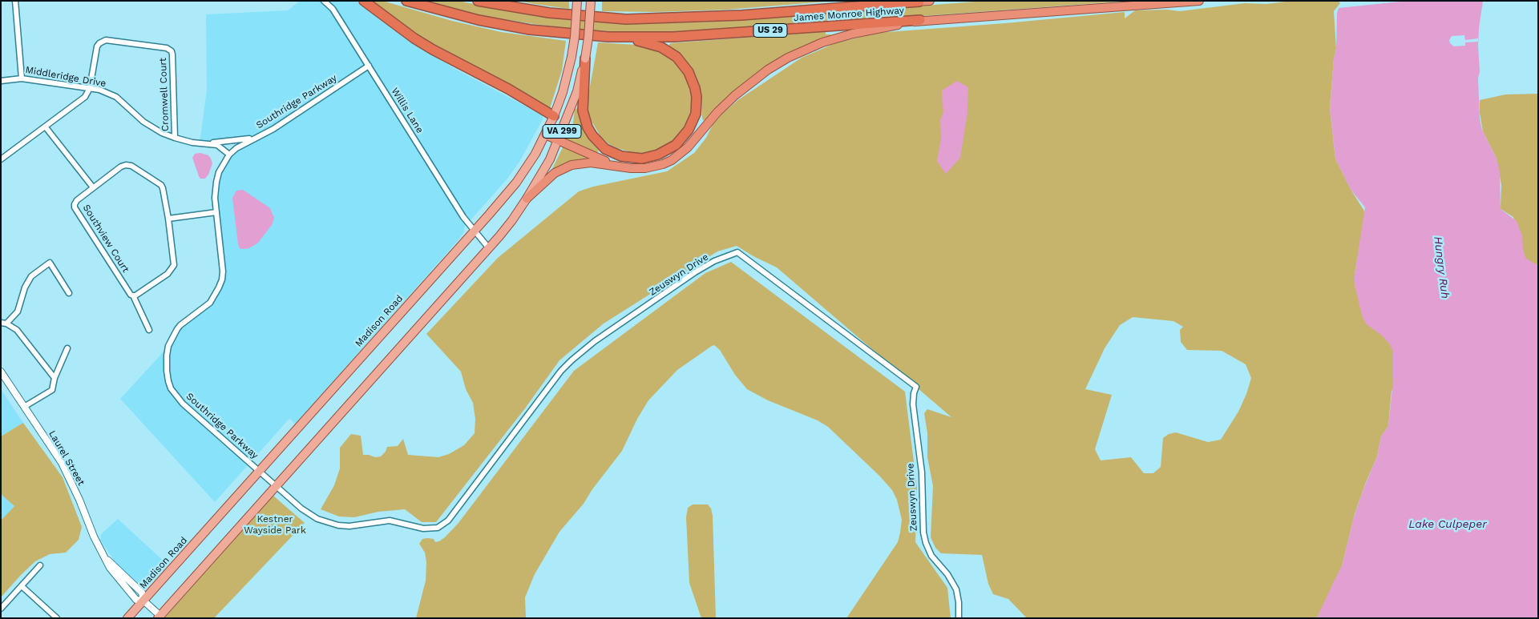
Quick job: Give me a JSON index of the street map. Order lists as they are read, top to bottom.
{
  "streets": {
    "highway": ["James Monroe Highway", "US 29"],
    "main road": ["VA 299", "Madison Road"],
    "street": [
      "Middleridge Drive",
      "Cromwell Court",
      "Southridge Parkway",
      "Willis Lane",
      "Southview Court",
      "Zeuswyn Drive",
      "Laurel Street"
    ]
  },
  "crossings": [
    ["Middleridge Drive", "Cromwell Court"],
    ["Middleridge Drive", "Southridge Parkway"],
    ["Southridge Parkway", "Willis Lane"],
    ["Southridge Parkway", "Zeuswyn Drive"],
    ["Southridge Parkway", "Madison Road"],
    ["Willis Lane", "Madison Road"],
    ["Madison Road", "Laurel Street"]
  ],
  "water": ["Hungry Ruh", "Lake Culpeper"],
  "parks": ["Kestner Wayside Park"]
}
